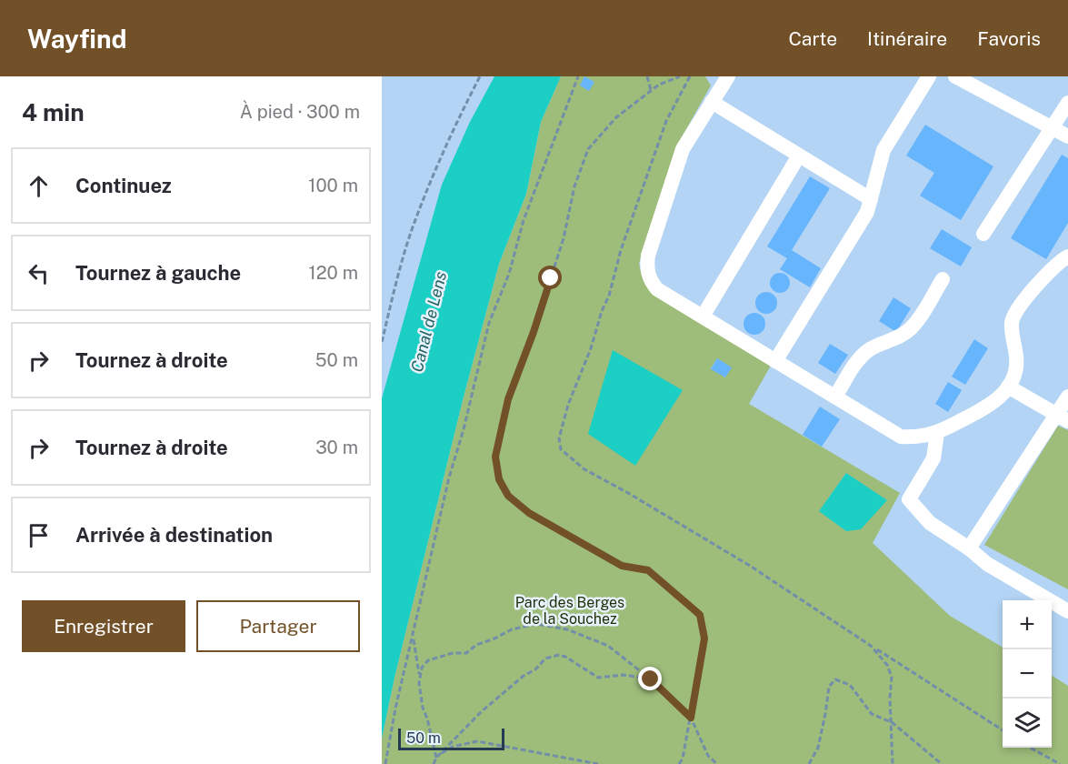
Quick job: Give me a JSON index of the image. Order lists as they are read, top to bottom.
{
  "water": ["Canal de Lens"],
  "parks": ["Parc des Berges de la Souchez"],
  "scale_bar": "50 m",
  "page": {
    "header": "Wayfind",
    "nav": ["Carte", "Itinéraire", "Favoris"],
    "heading": ["4 min", "À pied · 300 m"],
    "list": [
      ["Continuez", "100 m"],
      ["Tournez à gauche", "120 m"],
      ["Tournez à droite", "50 m"],
      ["Tournez à droite", "30 m"],
      "Arrivée à destination"
    ],
    "buttons": ["Enregistrer", "Partager"],
    "map_buttons": ["+", "−"],
    "scale": "50 m"
  }
}
